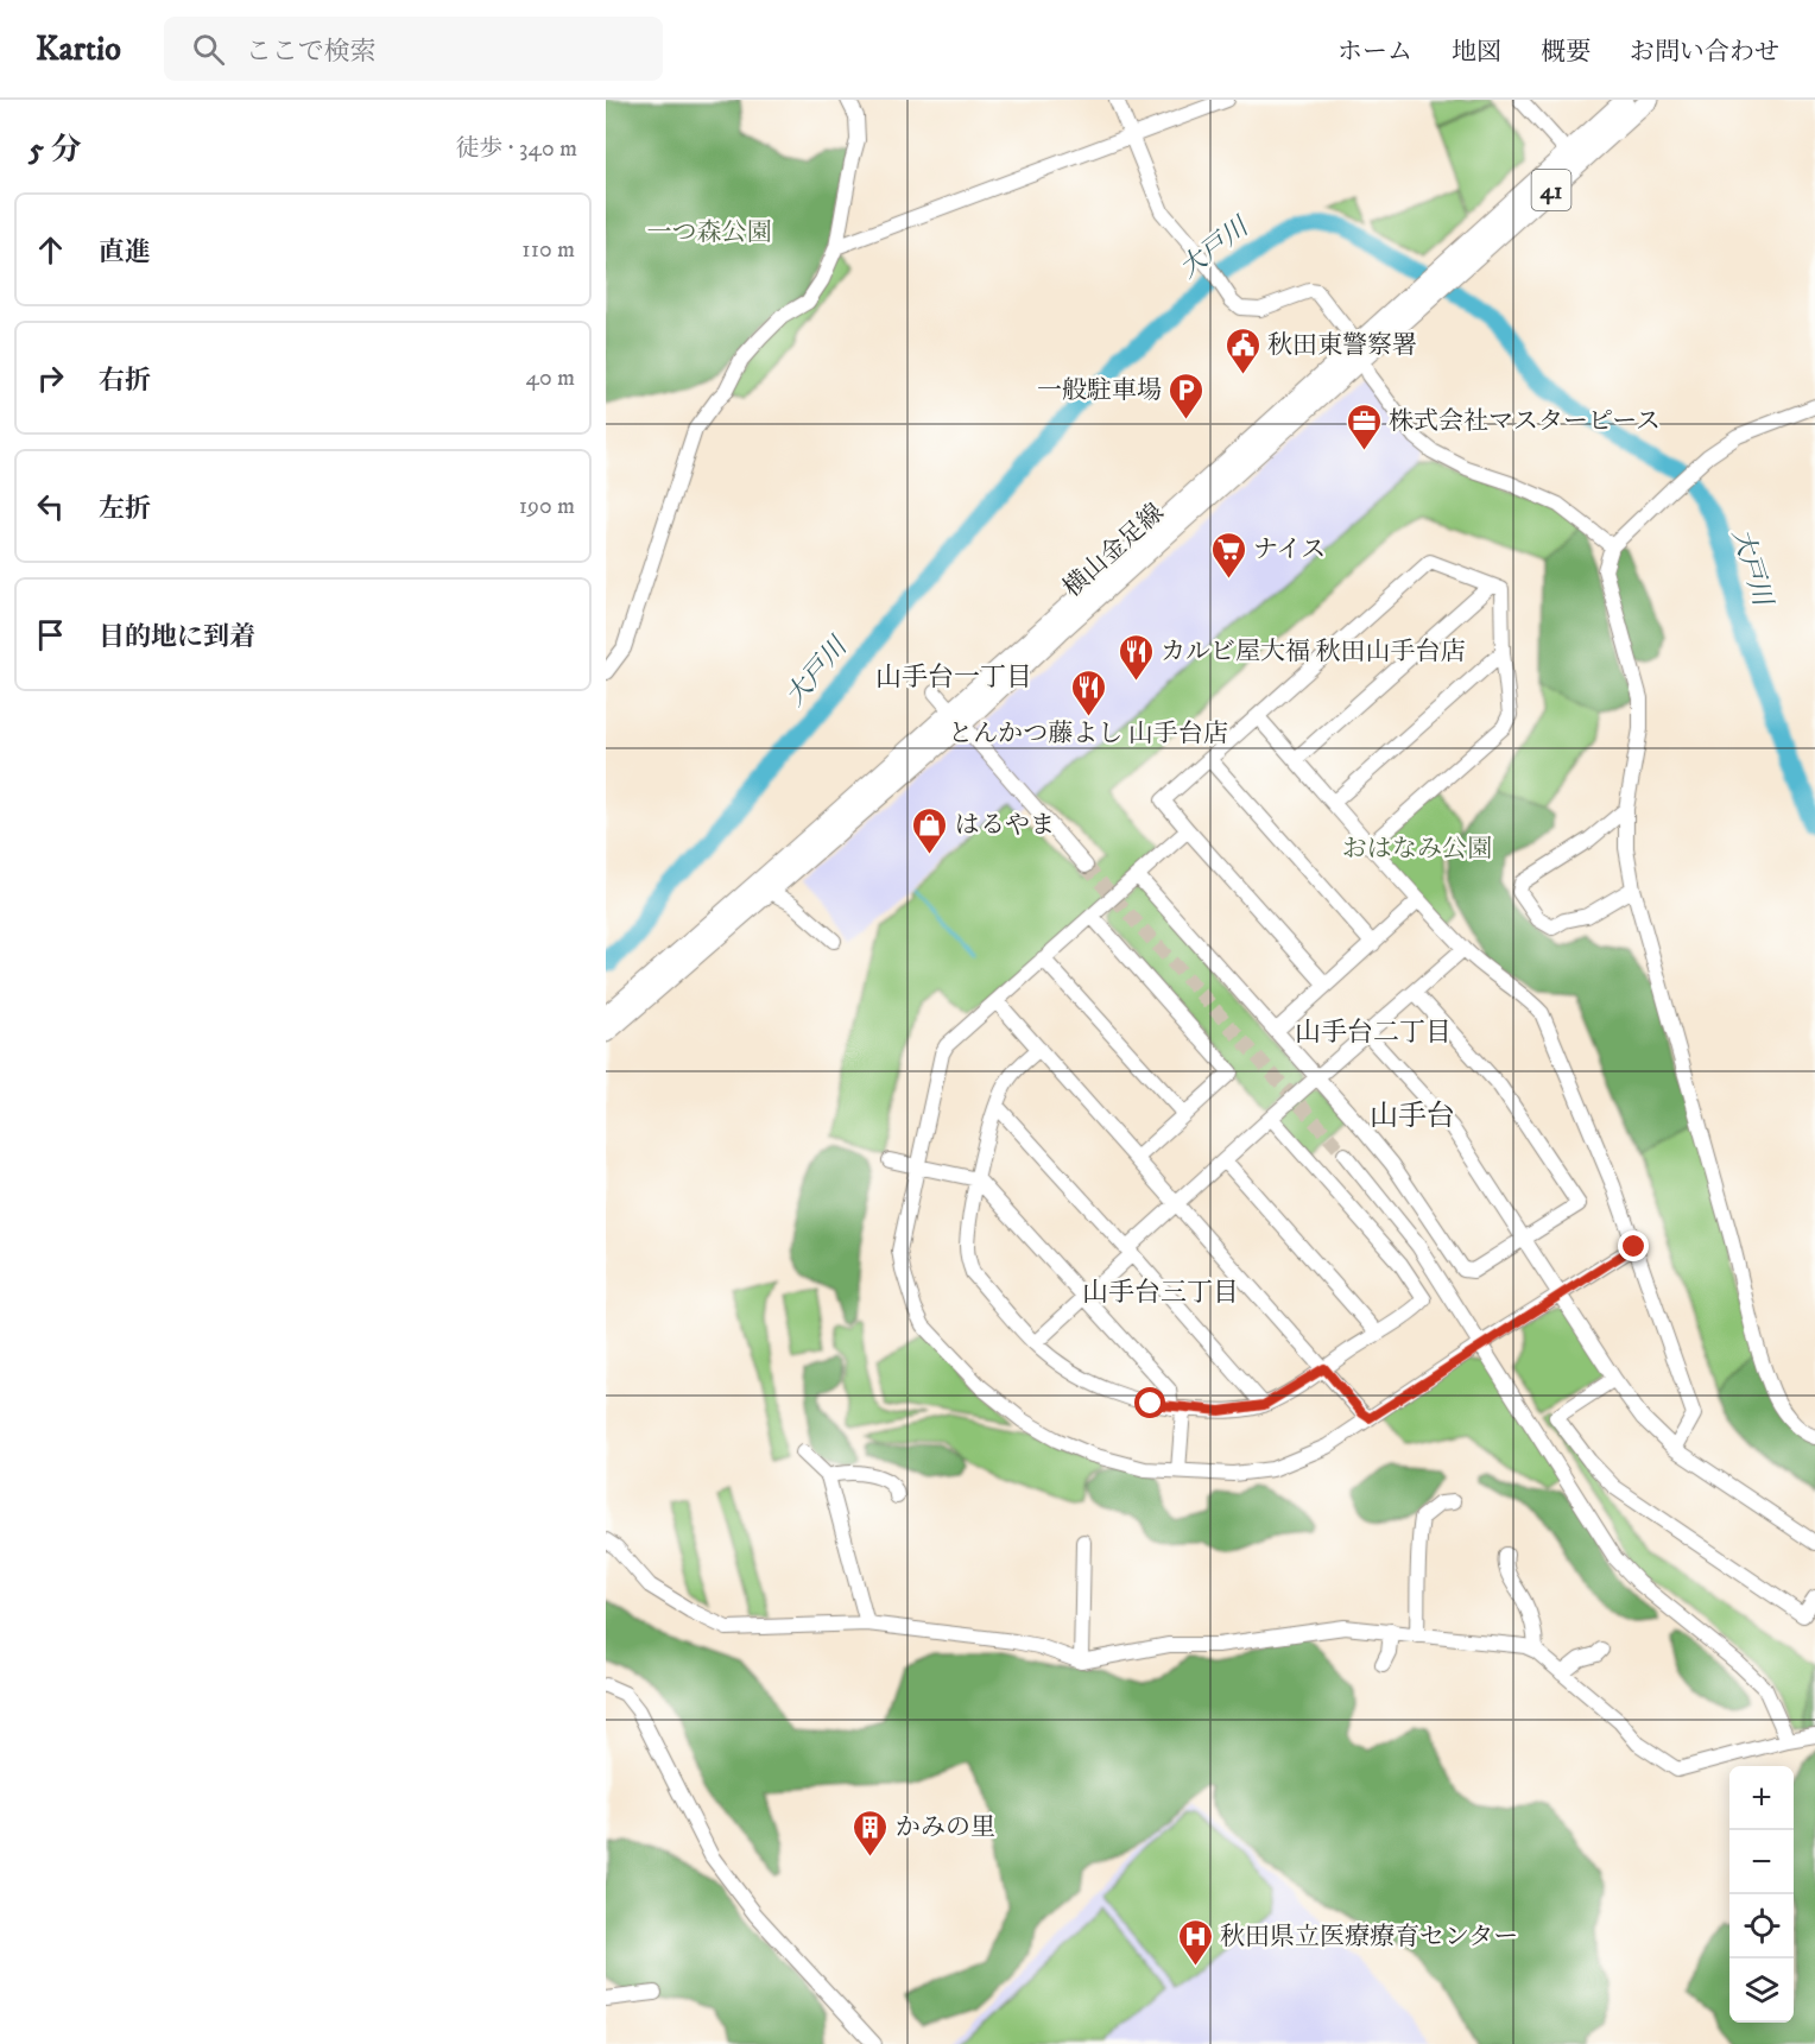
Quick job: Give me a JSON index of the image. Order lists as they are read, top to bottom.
{
  "streets": {
    "main road": ["41", "横山金足線"]
  },
  "districts": [
    "山手台一丁目",
    "山手台二丁目",
    "山手台",
    "山手台三丁目"
  ],
  "water": ["大戸川"],
  "parks": ["一つ森公園", "おはなみ公園"],
  "places": {
    "public building": ["秋田東警察署"],
    "parking": ["一般駐車場"],
    "office": ["株式会社マスターピース"],
    "supermarket": ["ナイス"],
    "restaurant": ["カルビ屋大福 秋田山手台店", "とんかつ藤よし 山手台店"],
    "shop": ["はるやま"],
    "building": ["かみの里"],
    "hospital": ["秋田県立医療療育センター"]
  },
  "page": {
    "header": "Kartio",
    "search": "ここで検索",
    "nav": [
      "ホーム",
      "地図",
      "概要",
      "お問い合わせ"
    ],
    "heading": ["5 分", "徒歩 · 340 m"],
    "list": [
      ["直進", "110 m"],
      ["右折", "40 m"],
      ["左折", "190 m"],
      "目的地に到着"
    ],
    "map_buttons": ["+", "−"]
  }
}
